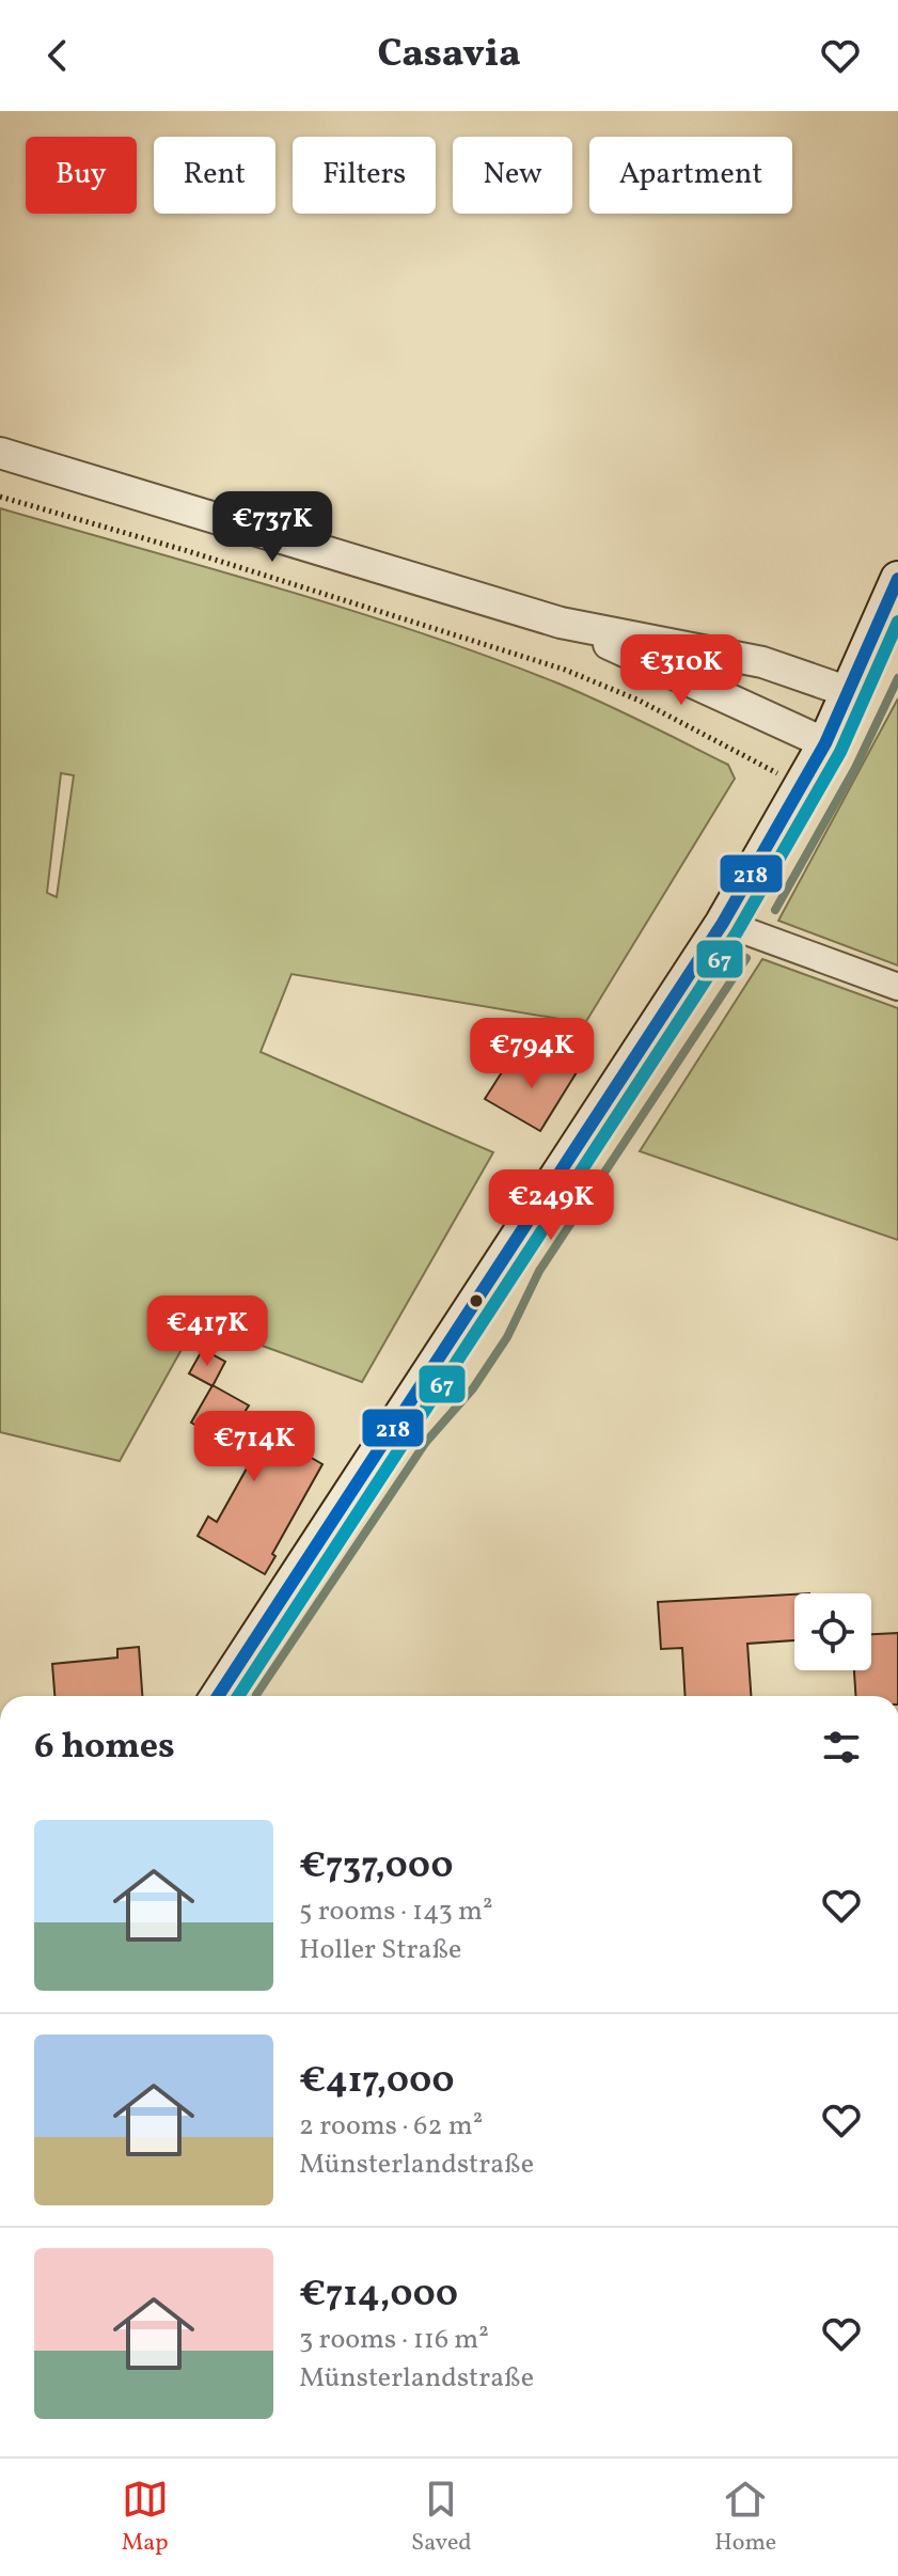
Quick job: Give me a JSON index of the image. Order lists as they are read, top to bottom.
{
  "lines": ["transit line 218", "transit line 67"],
  "page": {
    "header": "Casavia",
    "chip": [
      "Buy",
      "Rent",
      "Filters",
      "New",
      "Apartment"
    ],
    "price": [
      "€737K",
      "€310K",
      "€794K",
      "€249K",
      "€417K",
      "€714K"
    ],
    "heading": "6 homes",
    "list": [
      {
        "name": "€737,000",
        "note": "5 rooms · 143 m² · Holler Straße"
      },
      {
        "name": "€417,000",
        "note": "2 rooms · 62 m² · Münsterlandstraße"
      },
      {
        "name": "€714,000",
        "note": "3 rooms · 116 m² · Münsterlandstraße"
      }
    ],
    "tabs": ["Map", "Saved", "Home"]
  }
}
